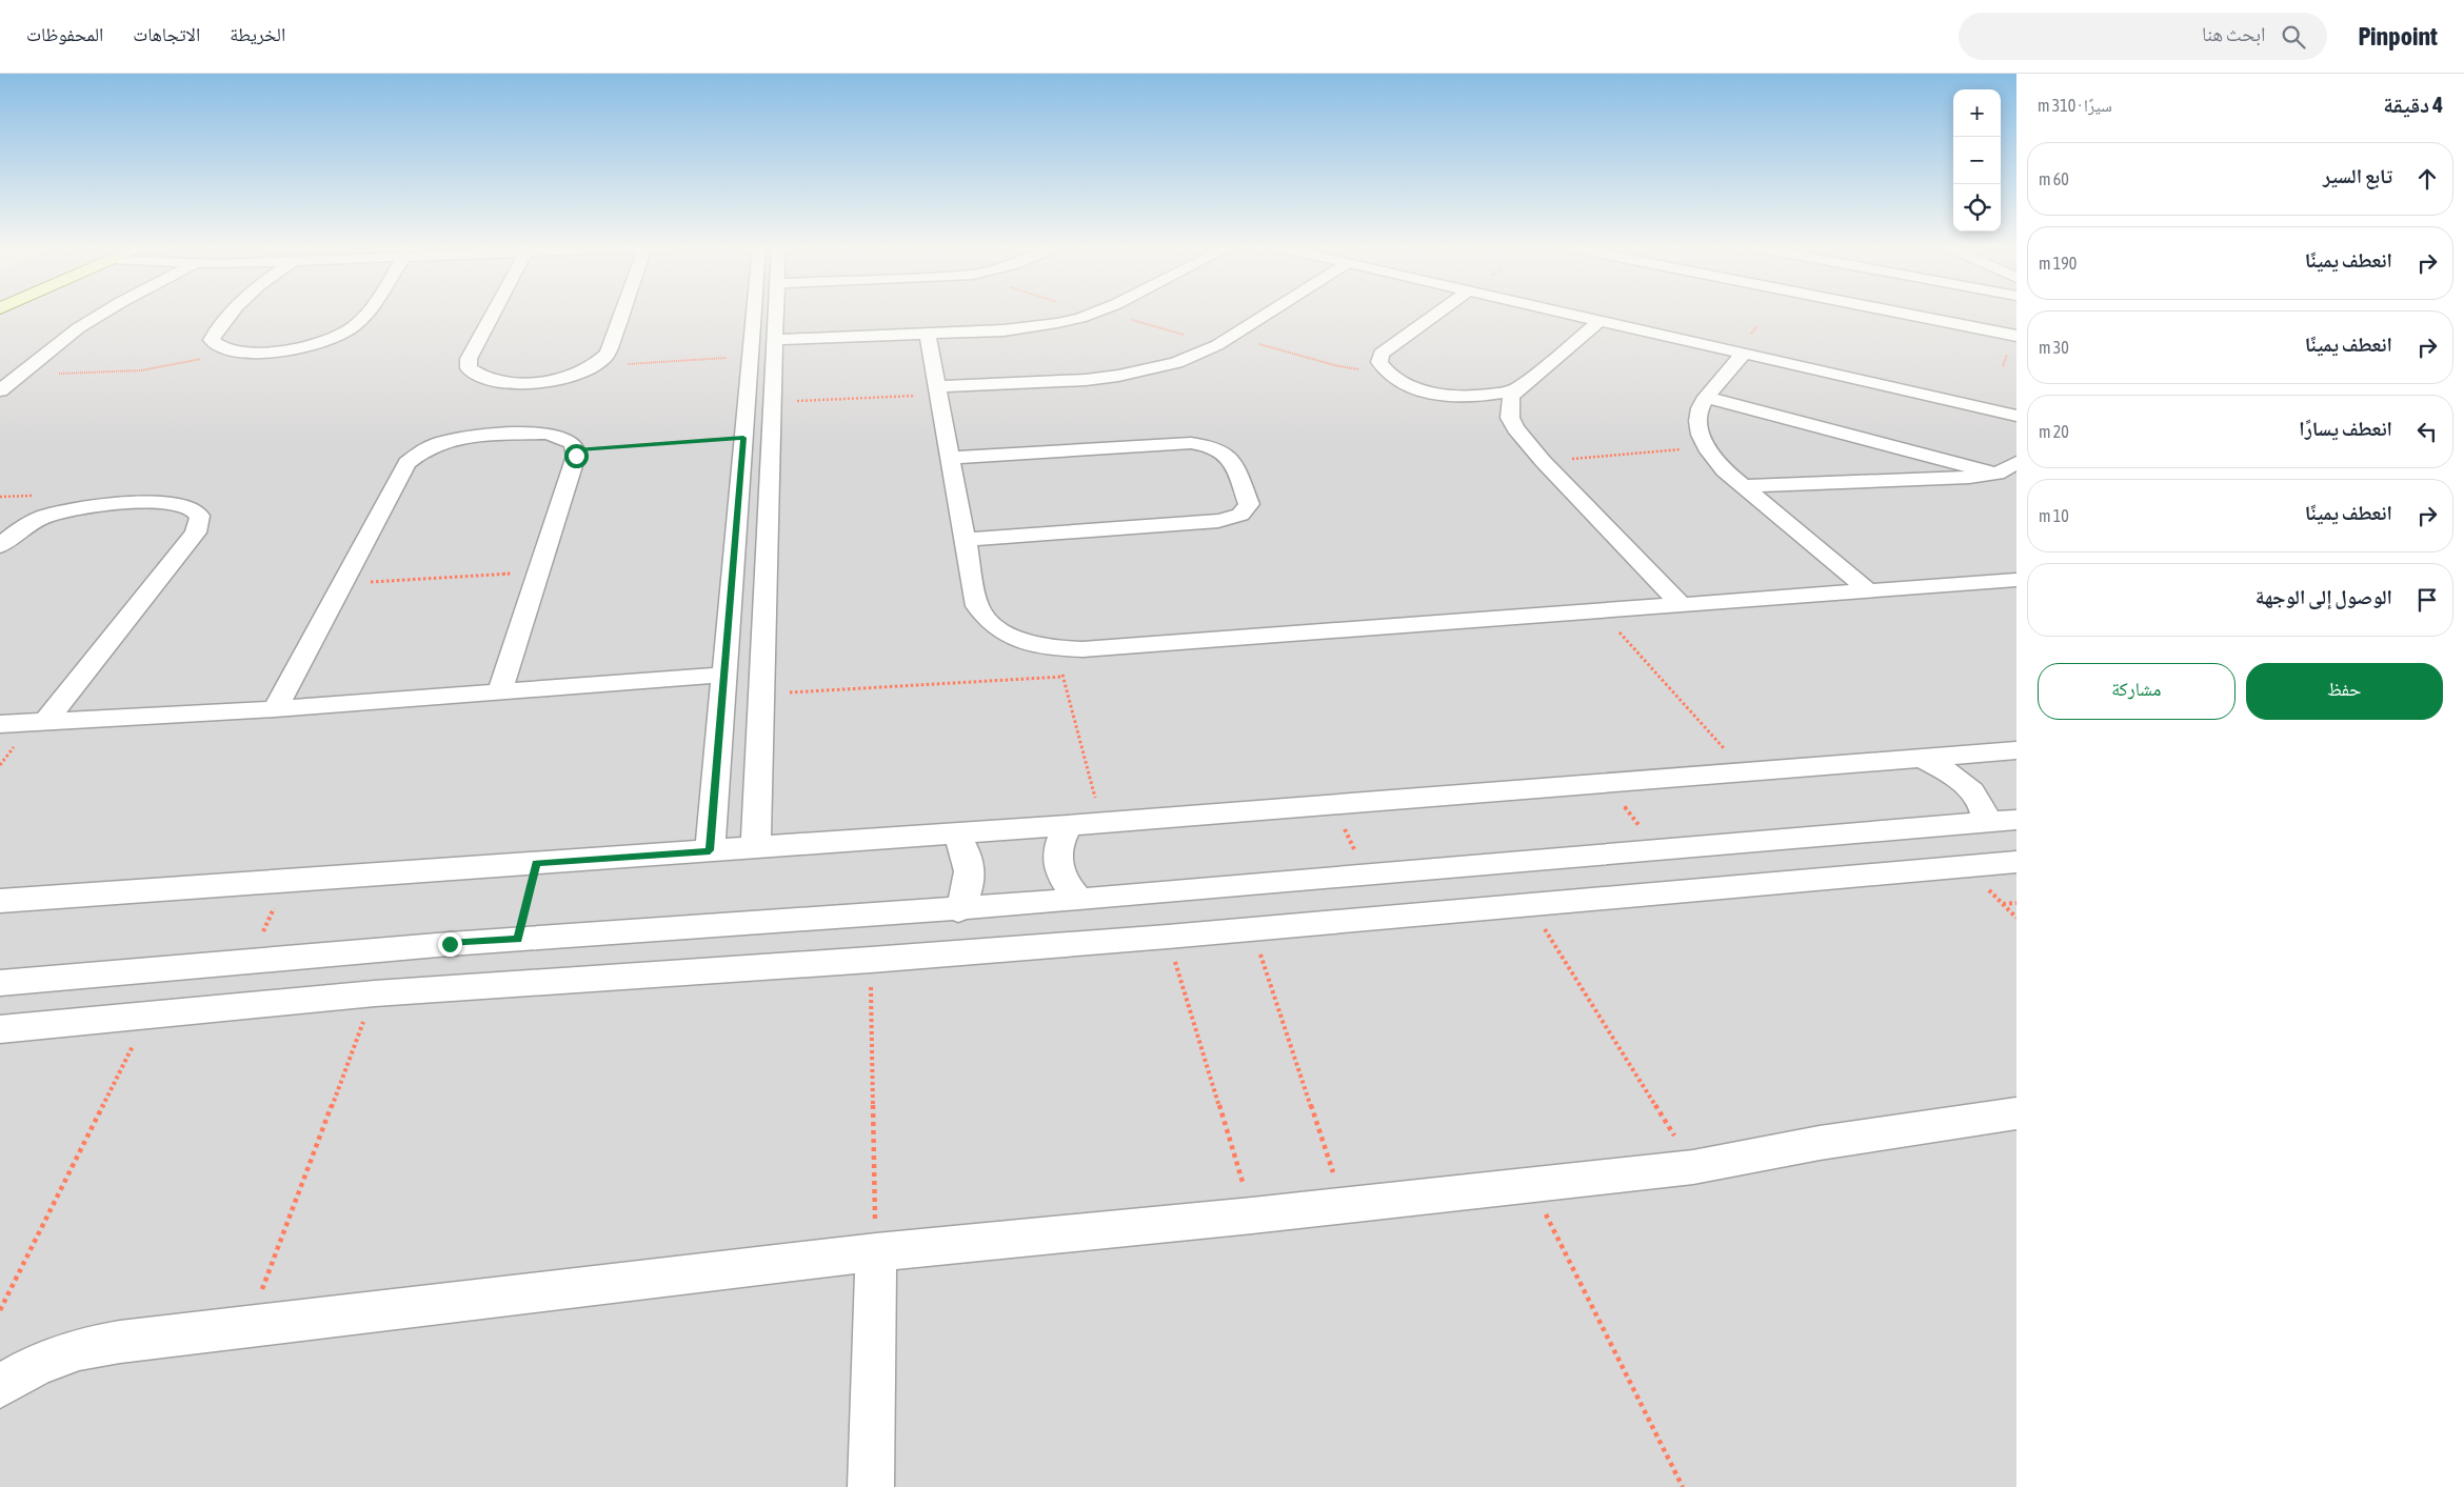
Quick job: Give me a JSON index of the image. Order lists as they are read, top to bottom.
{
  "page": {
    "header": "Pinpoint",
    "search": "ابحث هنا",
    "nav": ["الخريطة", "الاتجاهات", "المحفوظات"],
    "heading": ["4 دقيقة", "سيرًا · 310 m"],
    "map_buttons": ["+", "−"],
    "list": [
      ["تابع السير", "60 m"],
      ["انعطف يمينًا", "190 m"],
      ["انعطف يمينًا", "30 m"],
      ["انعطف يسارًا", "20 m"],
      ["انعطف يمينًا", "10 m"],
      "الوصول إلى الوجهة"
    ],
    "buttons": ["حفظ", "مشاركة"]
  }
}
